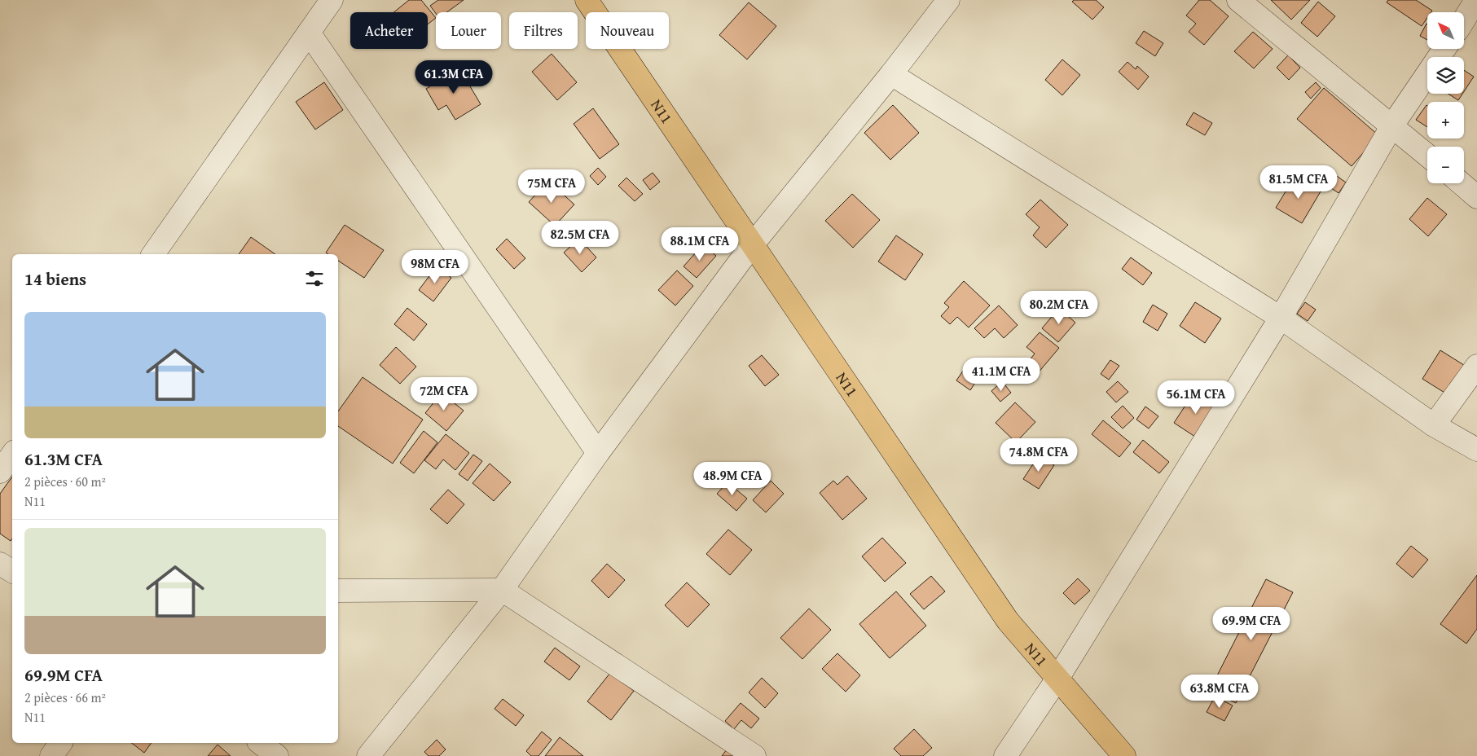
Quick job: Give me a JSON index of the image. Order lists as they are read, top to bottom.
{
  "streets": {
    "main road": ["N11"]
  },
  "north": "top left",
  "page": {
    "map_buttons": ["+", "−"],
    "chip": [
      "Acheter",
      "Louer",
      "Filtres",
      "Nouveau"
    ],
    "price": [
      "61.3M CFA",
      "81.5M CFA",
      "75M CFA",
      "82.5M CFA",
      "88.1M CFA",
      "98M CFA",
      "80.2M CFA",
      "41.1M CFA",
      "72M CFA",
      "56.1M CFA",
      "74.8M CFA",
      "48.9M CFA",
      "69.9M CFA",
      "63.8M CFA"
    ],
    "heading": "14 biens",
    "list": [
      {
        "name": "61.3M CFA",
        "note": "2 pièces · 60 m² · N11"
      },
      {
        "name": "69.9M CFA",
        "note": "2 pièces · 66 m² · N11"
      }
    ]
  }
}
